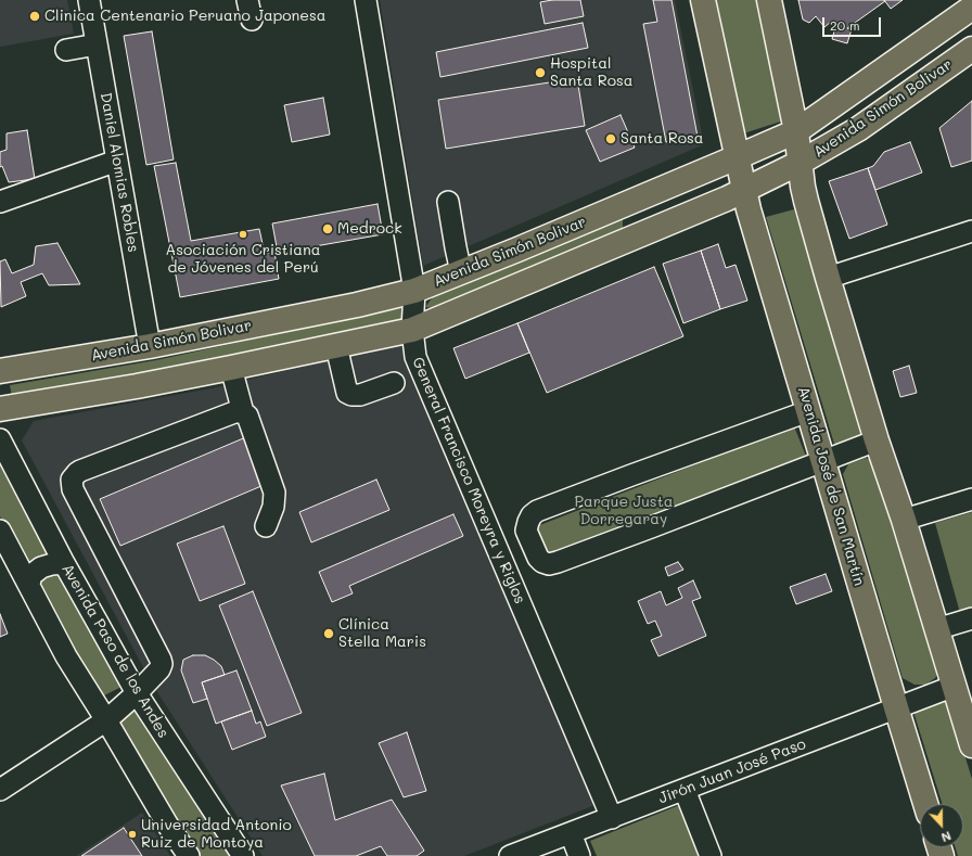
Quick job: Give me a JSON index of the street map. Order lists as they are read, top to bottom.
{
  "streets": {
    "main road": ["Avenida Simón Bolivar", "Avenida José de San Martín"],
    "street": [
      "Daniel Alomias Robles",
      "General Francisco Moreyra y Riglos",
      "Avenida Paso de los Andes",
      "Jirón Juan José Paso"
    ]
  },
  "crossings": [
    ["Avenida Simón Bolivar", "Daniel Alomias Robles"],
    ["Avenida Simón Bolivar", "General Francisco Moreyra y Riglos"],
    ["Avenida Simón Bolivar", "Avenida José de San Martín"],
    ["General Francisco Moreyra y Riglos", "Jirón Juan José Paso"],
    ["Avenida José de San Martín", "Jirón Juan José Paso"]
  ],
  "parks": ["Parque Justa Dorregaray"],
  "places": [
    "Clinica Centenario Peruano Japonesa",
    "Hospital Santa Rosa",
    "Santa Rosa",
    "Medrock",
    "Asociación Cristiana de Jóvenes del Perú",
    "Clínica Stella Maris",
    "Universidad Antonio Ruiz de Montoya"
  ],
  "scale_bar": "20 m",
  "north": "bottom"
}
